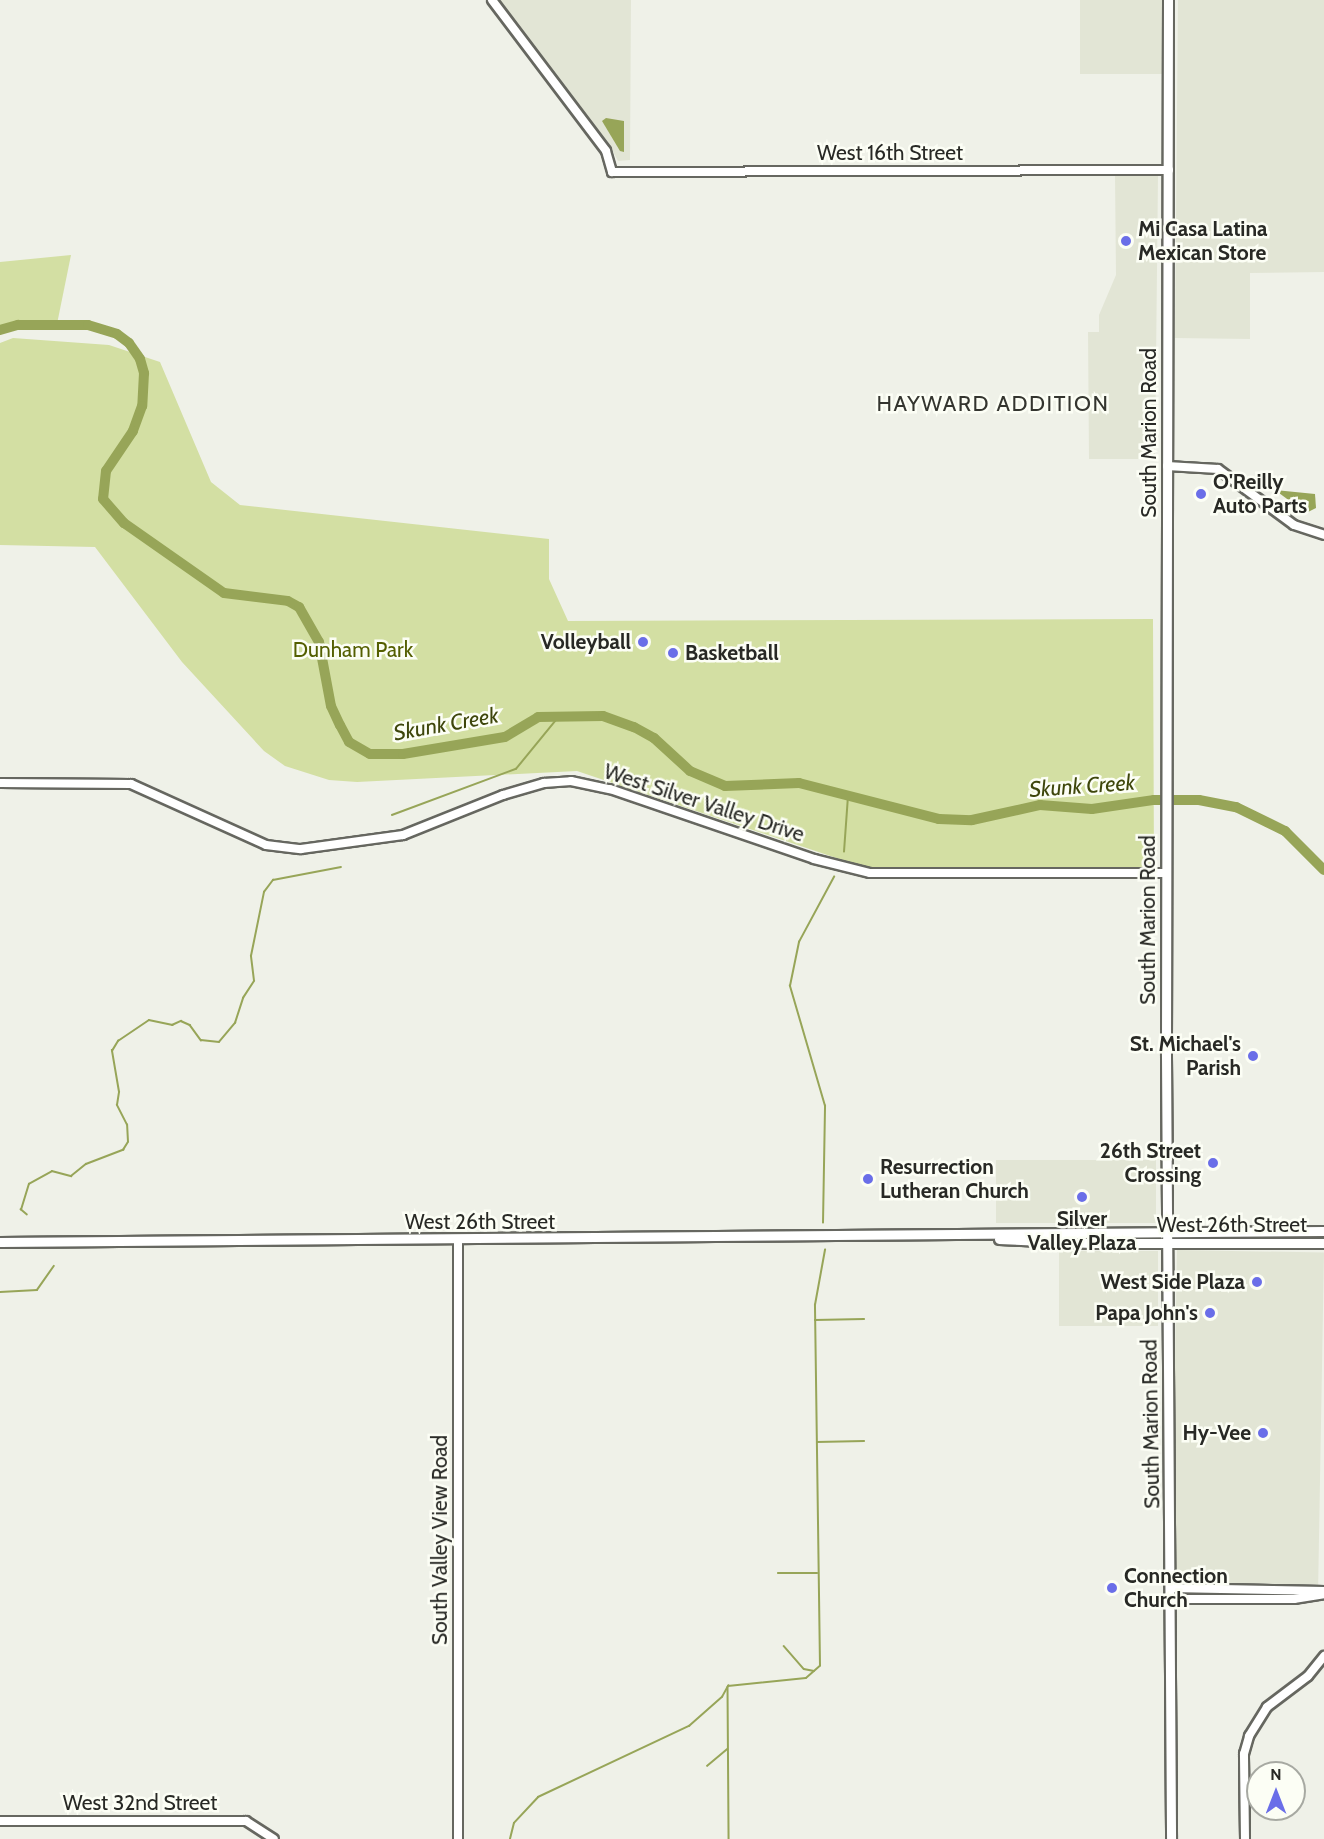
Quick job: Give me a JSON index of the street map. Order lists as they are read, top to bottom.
{
  "streets": {
    "main road": ["South Marion Road", "West 26th Street"],
    "street": [
      "West 16th Street",
      "West Silver Valley Drive",
      "South Valley View Road",
      "West 32nd Street"
    ]
  },
  "crossings": [
    ["West 16th Street", "South Marion Road"],
    ["South Marion Road", "West Silver Valley Drive"],
    ["South Marion Road", "West 26th Street"],
    ["West 26th Street", "South Valley View Road"]
  ],
  "districts": ["HAYWARD ADDITION"],
  "water": ["Skunk Creek"],
  "parks": ["Dunham Park"],
  "places": [
    "Mi Casa Latina Mexican Store",
    "O'Reilly Auto Parts",
    "Volleyball",
    "Basketball",
    "St. Michael's Parish",
    "26th Street Crossing",
    "Resurrection Lutheran Church",
    "Silver Valley Plaza",
    "West Side Plaza",
    "Papa John's",
    "Hy-Vee",
    "Connection Church"
  ],
  "north": "top"
}
